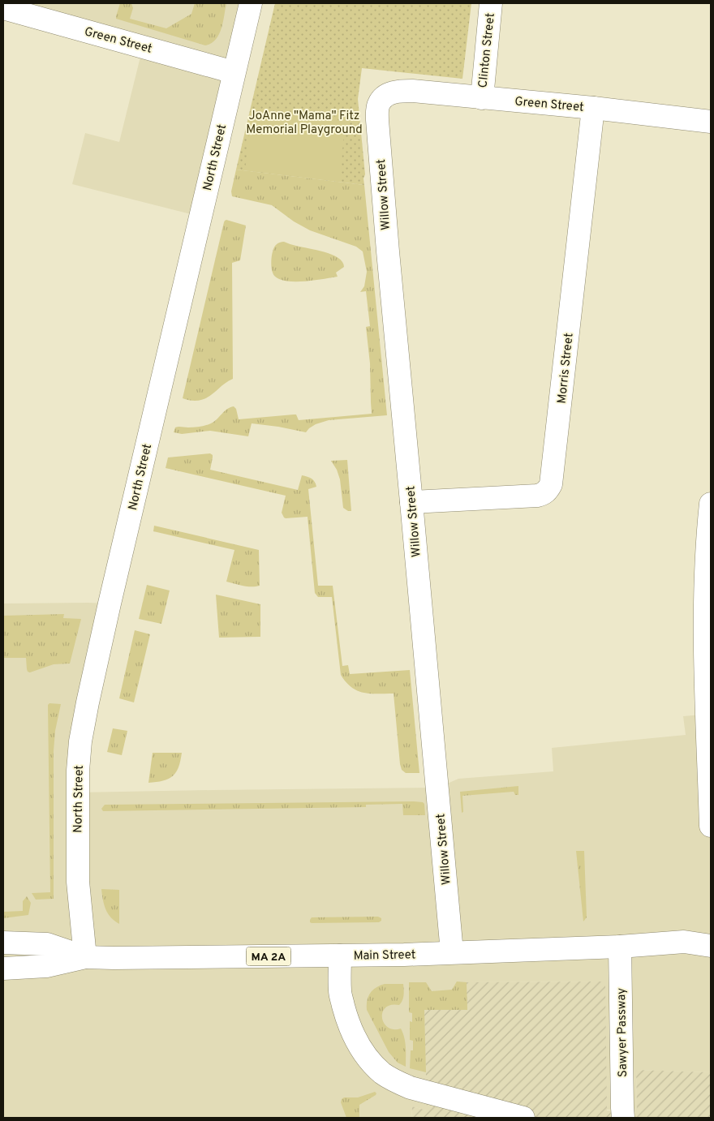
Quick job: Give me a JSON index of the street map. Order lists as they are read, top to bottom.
{
  "streets": {
    "street": [
      "Green Street",
      "Clinton Street",
      "North Street",
      "Willow Street",
      "Morris Street",
      "Main Street",
      "MA 2A",
      "Sawyer Passway"
    ]
  },
  "crossings": [
    ["Green Street", "Clinton Street"],
    ["Green Street", "North Street"],
    ["Green Street", "Willow Street"],
    ["Green Street", "Morris Street"],
    ["North Street", "Main Street"],
    ["Willow Street", "Morris Street"],
    ["Willow Street", "Main Street"],
    ["Main Street", "Sawyer Passway"]
  ],
  "parks": ["JoAnne \"Mama\" Fitz Memorial Playground"]
}
